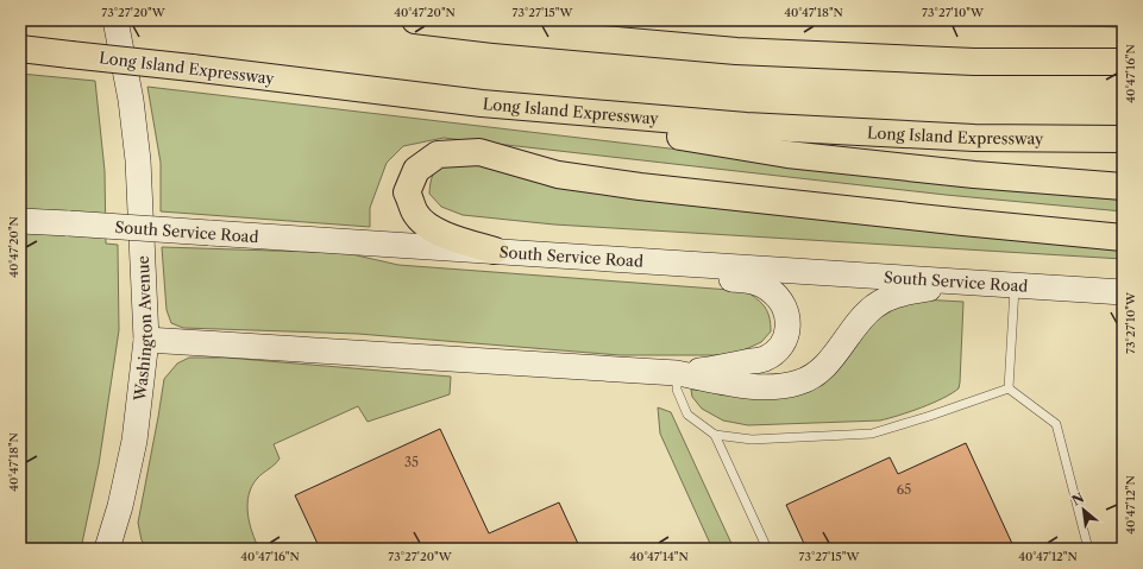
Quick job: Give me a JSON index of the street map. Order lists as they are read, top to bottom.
{
  "streets": {
    "highway": ["Long Island Expressway"],
    "main road": ["South Service Road", "Washington Avenue"]
  },
  "house_numbers": ["35", "65"],
  "north": "top left",
  "coordinates": [
    "73°27'20\"W",
    "40°47'20\"N",
    "73°27'15\"W",
    "40°47'18\"N",
    "73°27'10\"W",
    "40°47'16\"N",
    "40°47'12\"N",
    "40°47'14\"N"
  ]
}
